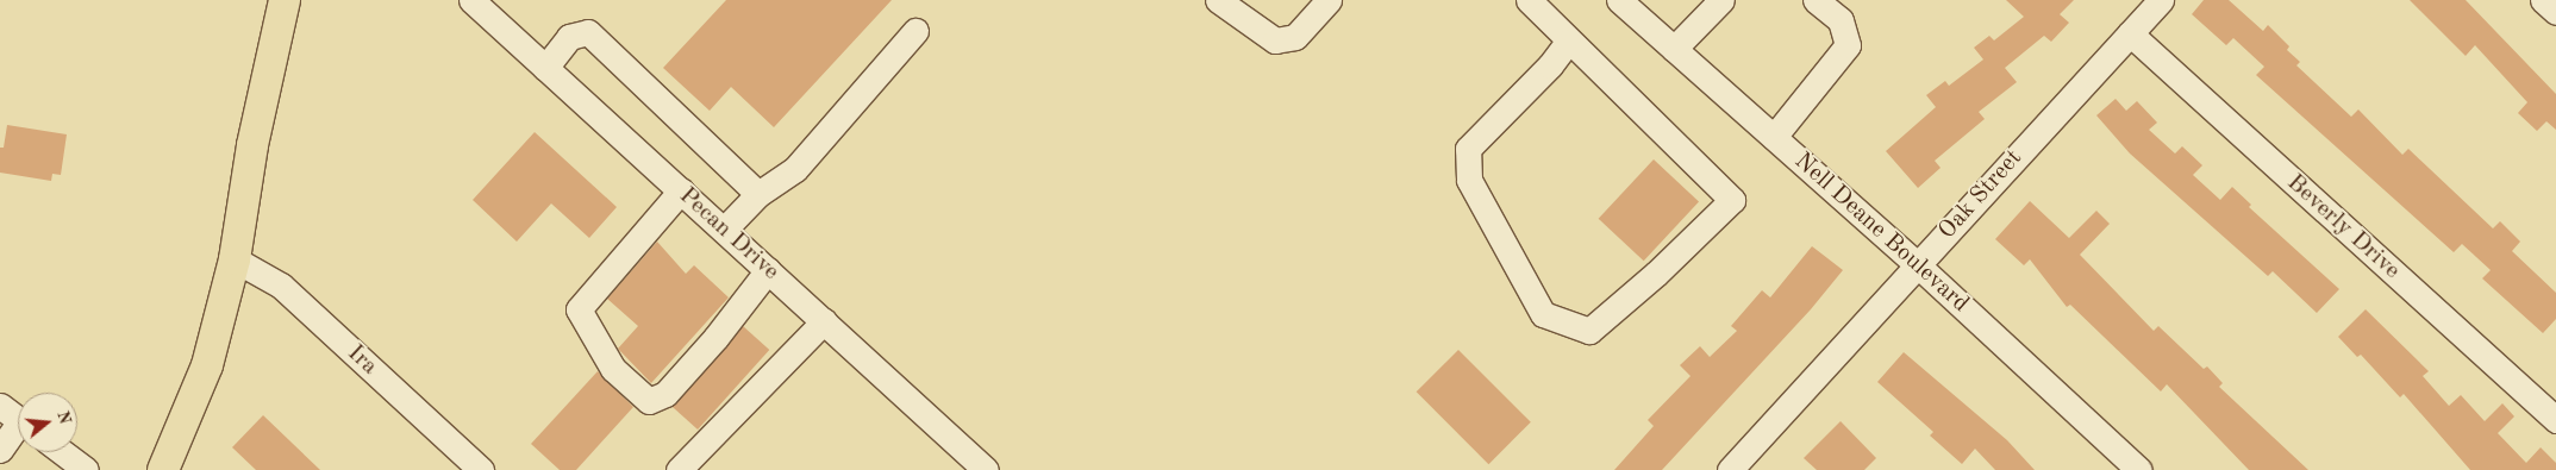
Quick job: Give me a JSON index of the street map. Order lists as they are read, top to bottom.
{
  "streets": {
    "street": [
      "Oak Street",
      "Beverly Drive",
      "Nell Deane Boulevard",
      "Pecan Drive",
      "Ira"
    ]
  },
  "crossings": [
    ["Oak Street", "Beverly Drive"],
    ["Oak Street", "Nell Deane Boulevard"]
  ],
  "north": "right"
}
